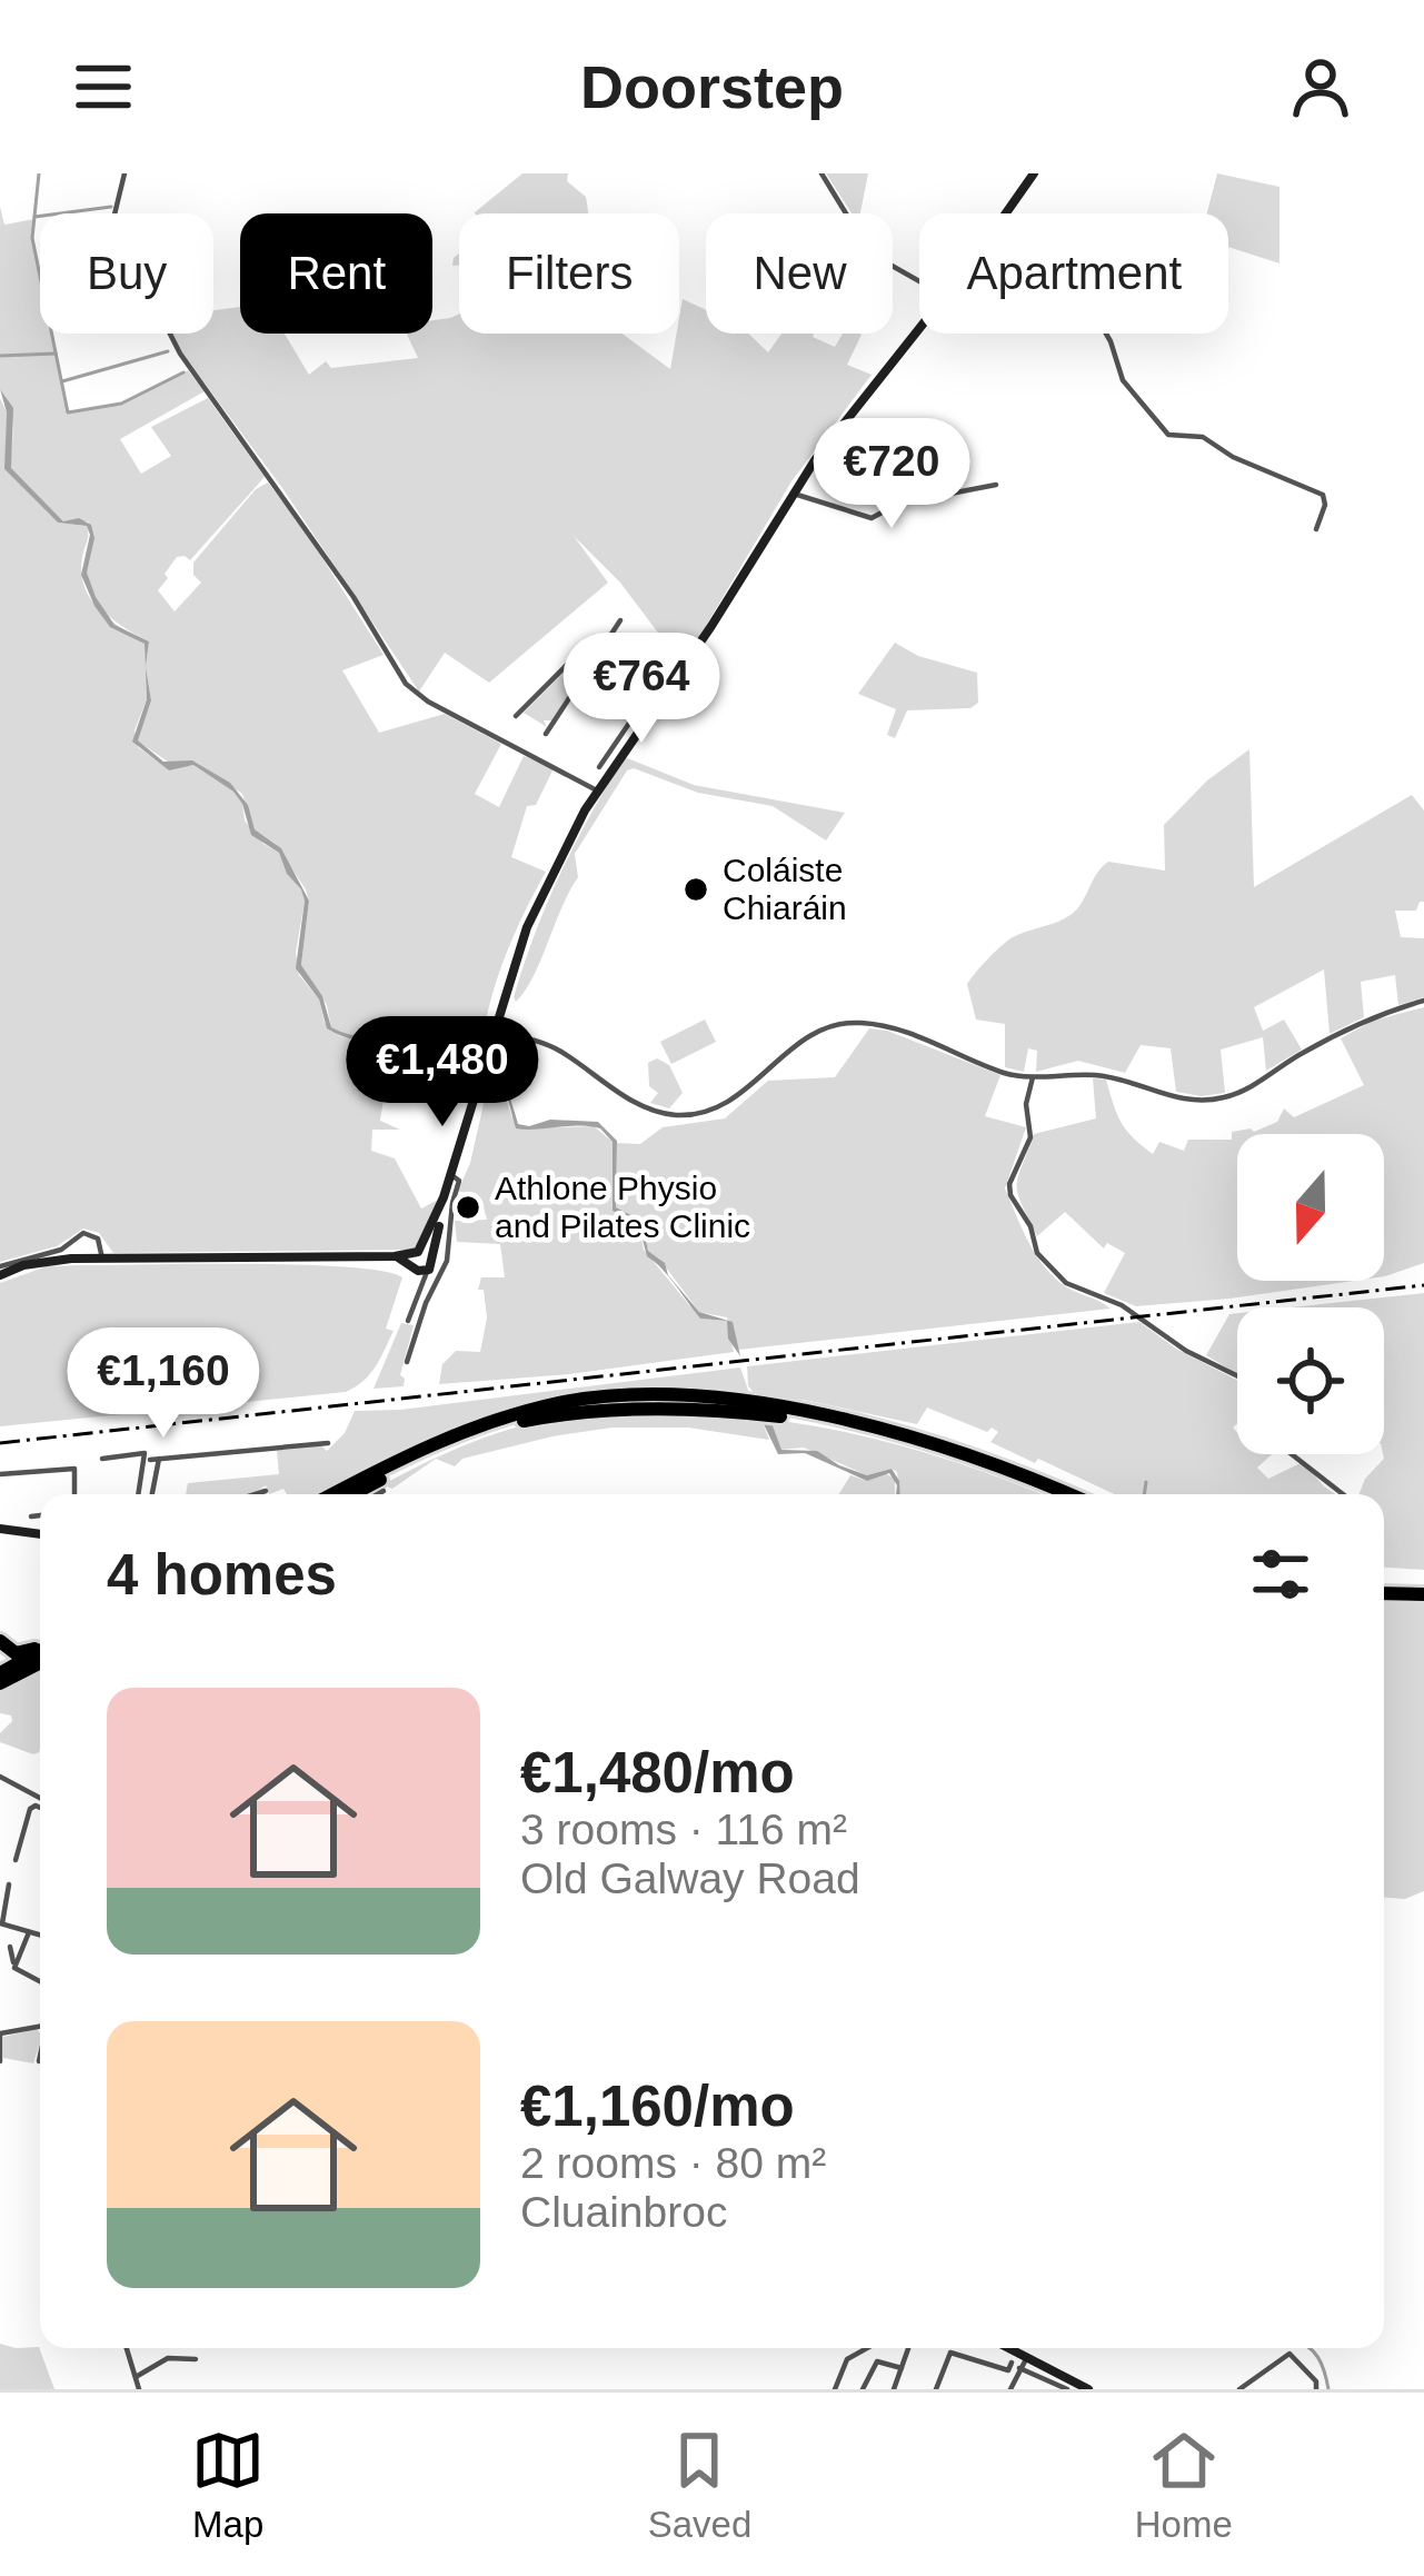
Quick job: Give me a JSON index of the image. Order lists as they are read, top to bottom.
{
  "places": ["Coláiste Chiaráin", "Athlone Physio and Pilates Clinic"],
  "north": "bottom",
  "page": {
    "header": "Doorstep",
    "chip": [
      "Buy",
      "Rent",
      "Filters",
      "New",
      "Apartment"
    ],
    "price": [
      "€720",
      "€764",
      "€1,480",
      "€1,160"
    ],
    "heading": "4 homes",
    "list": [
      {
        "name": "€1,480/mo",
        "note": "3 rooms · 116 m² · Old Galway Road"
      },
      {
        "name": "€1,160/mo",
        "note": "2 rooms · 80 m² · Cluainbroc"
      }
    ],
    "tabs": ["Map", "Saved", "Home"]
  }
}
